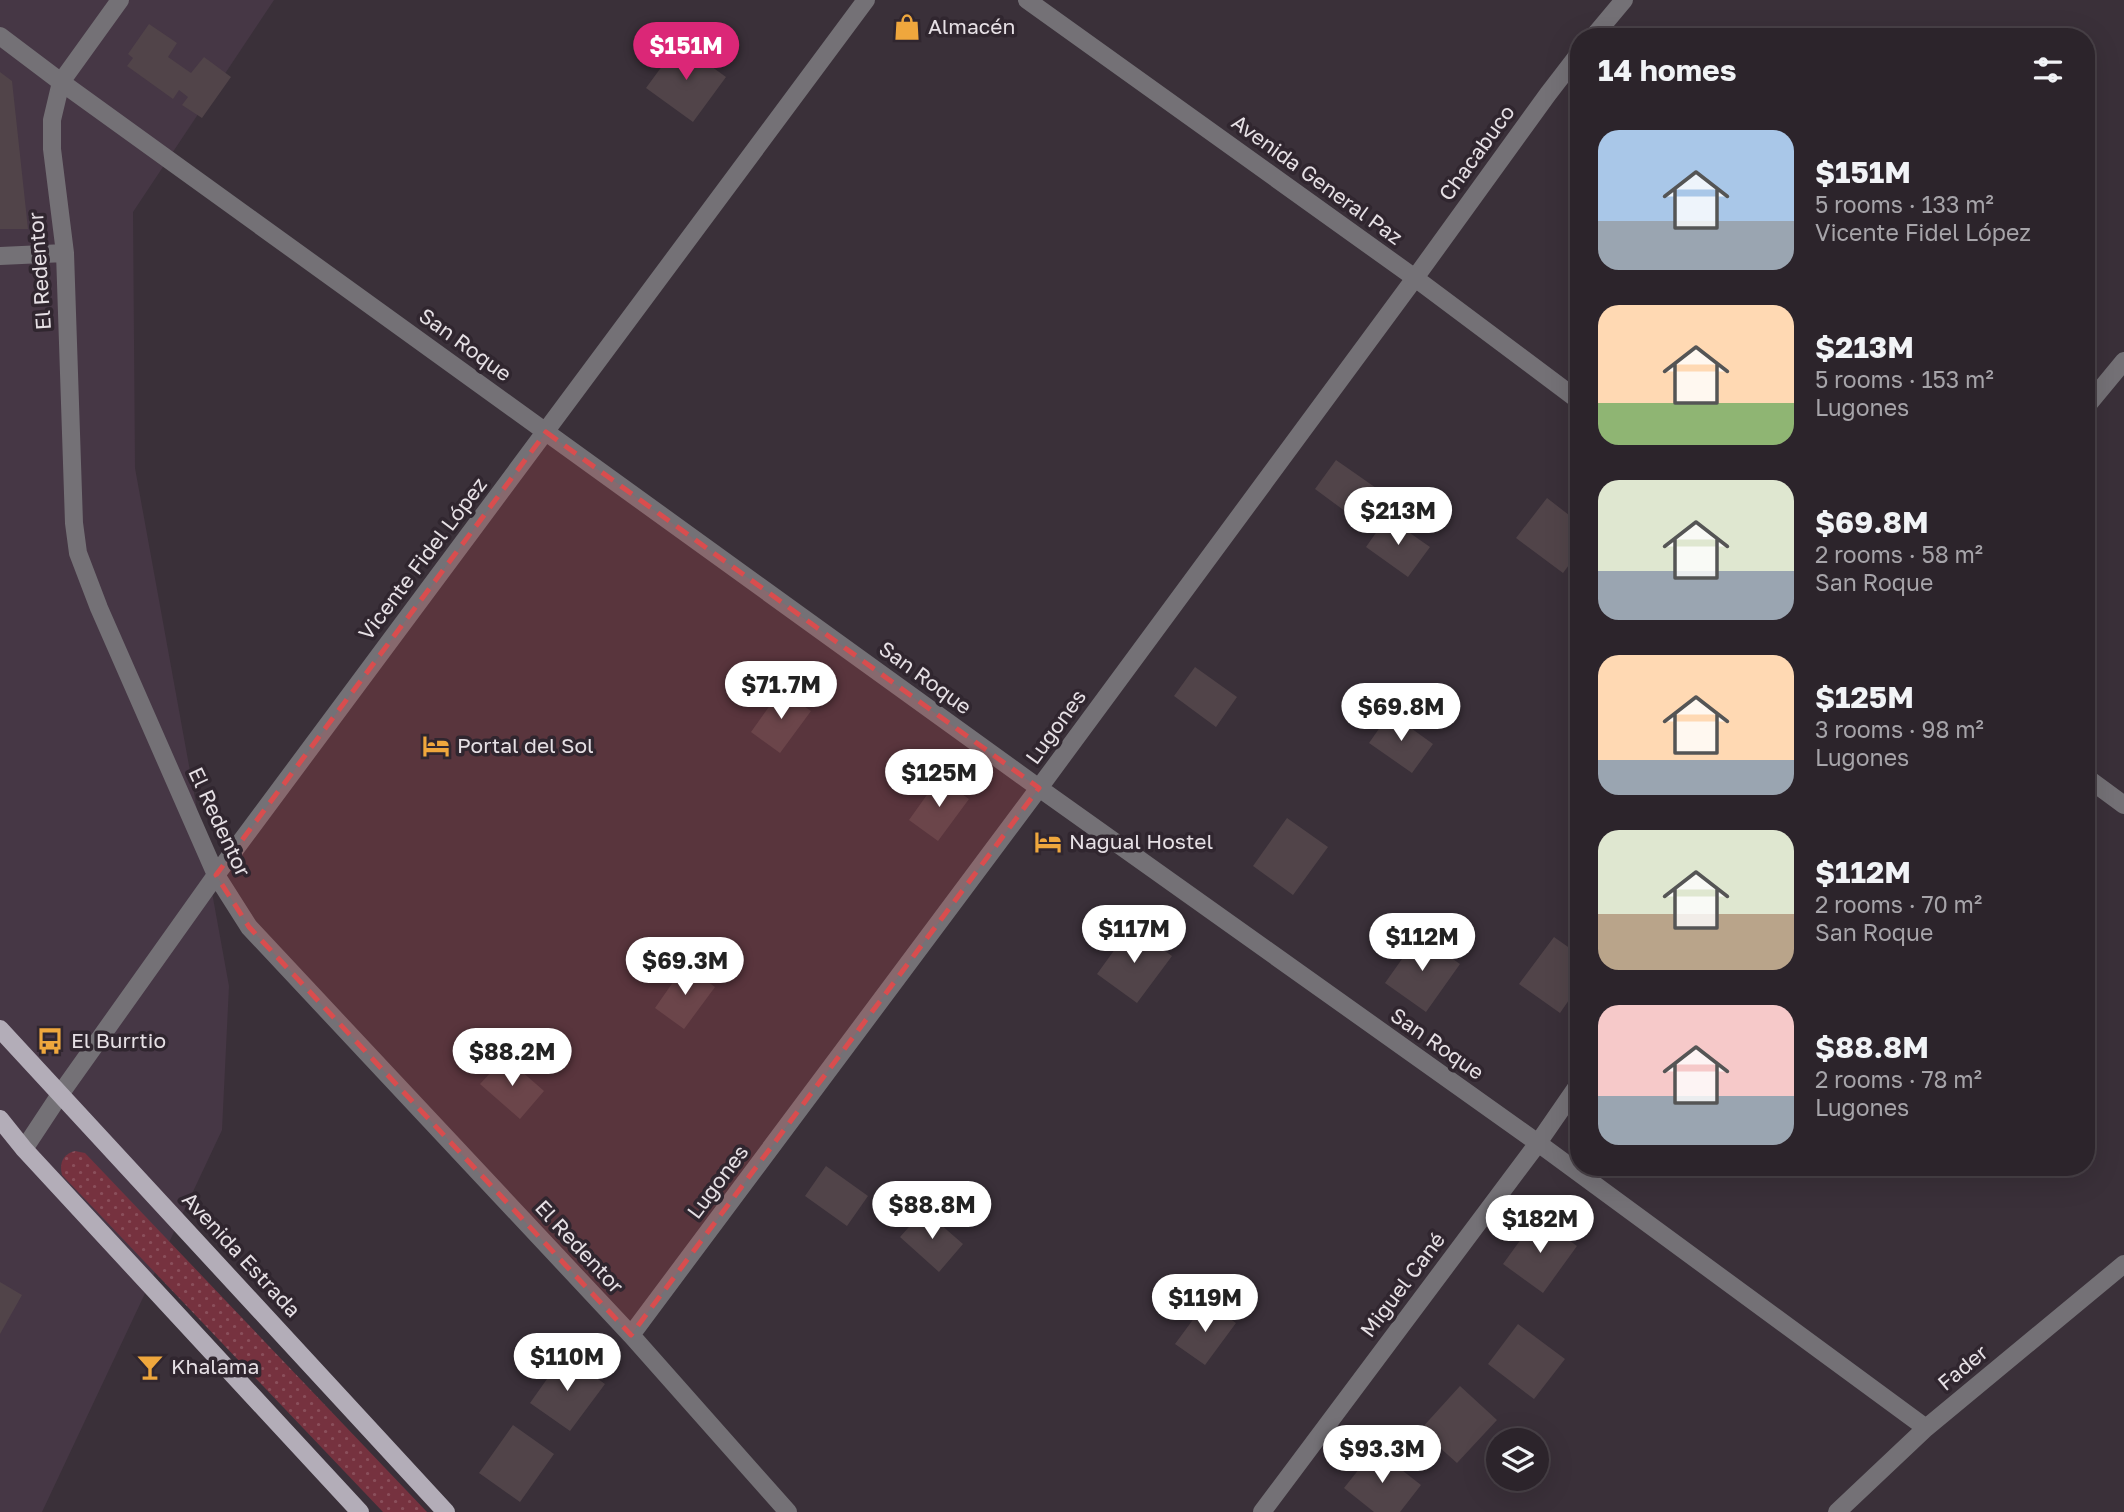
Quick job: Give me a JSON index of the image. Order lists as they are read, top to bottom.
{
  "streets": {
    "main road": ["Avenida Estrada"],
    "street": [
      "Chacabuco",
      "Avenida General Paz",
      "El Redentor",
      "San Roque",
      "Vicente Fidel López",
      "Lugones",
      "Miguel Cané",
      "Fader"
    ]
  },
  "crossings": [
    ["Chacabuco", "Avenida General Paz"],
    ["Chacabuco", "Lugones"],
    ["Avenida General Paz", "Lugones"],
    ["El Redentor", "San Roque"],
    ["El Redentor", "Vicente Fidel López"],
    ["El Redentor", "Lugones"],
    ["San Roque", "Vicente Fidel López"],
    ["San Roque", "Lugones"],
    ["San Roque", "Miguel Cané"],
    ["San Roque", "Fader"],
    ["Vicente Fidel López", "Avenida Estrada"]
  ],
  "places": {
    "shop": ["Almacén"],
    "hotel": ["Portal del Sol", "Nagual Hostel"],
    "bus stop": ["El Burrtio"],
    "bar": ["Khalama"]
  },
  "page": {
    "price": [
      "$151M",
      "$213M",
      "$71.7M",
      "$69.8M",
      "$125M",
      "$117M",
      "$112M",
      "$69.3M",
      "$88.2M",
      "$88.8M",
      "$182M",
      "$119M",
      "$110M",
      "$93.3M"
    ],
    "heading": "14 homes",
    "list": [
      {
        "name": "$151M",
        "note": "5 rooms · 133 m² · Vicente Fidel López"
      },
      {
        "name": "$213M",
        "note": "5 rooms · 153 m² · Lugones"
      },
      {
        "name": "$69.8M",
        "note": "2 rooms · 58 m² · San Roque"
      },
      {
        "name": "$125M",
        "note": "3 rooms · 98 m² · Lugones"
      },
      {
        "name": "$112M",
        "note": "2 rooms · 70 m² · San Roque"
      },
      {
        "name": "$88.8M",
        "note": "2 rooms · 78 m² · Lugones"
      }
    ]
  }
}
